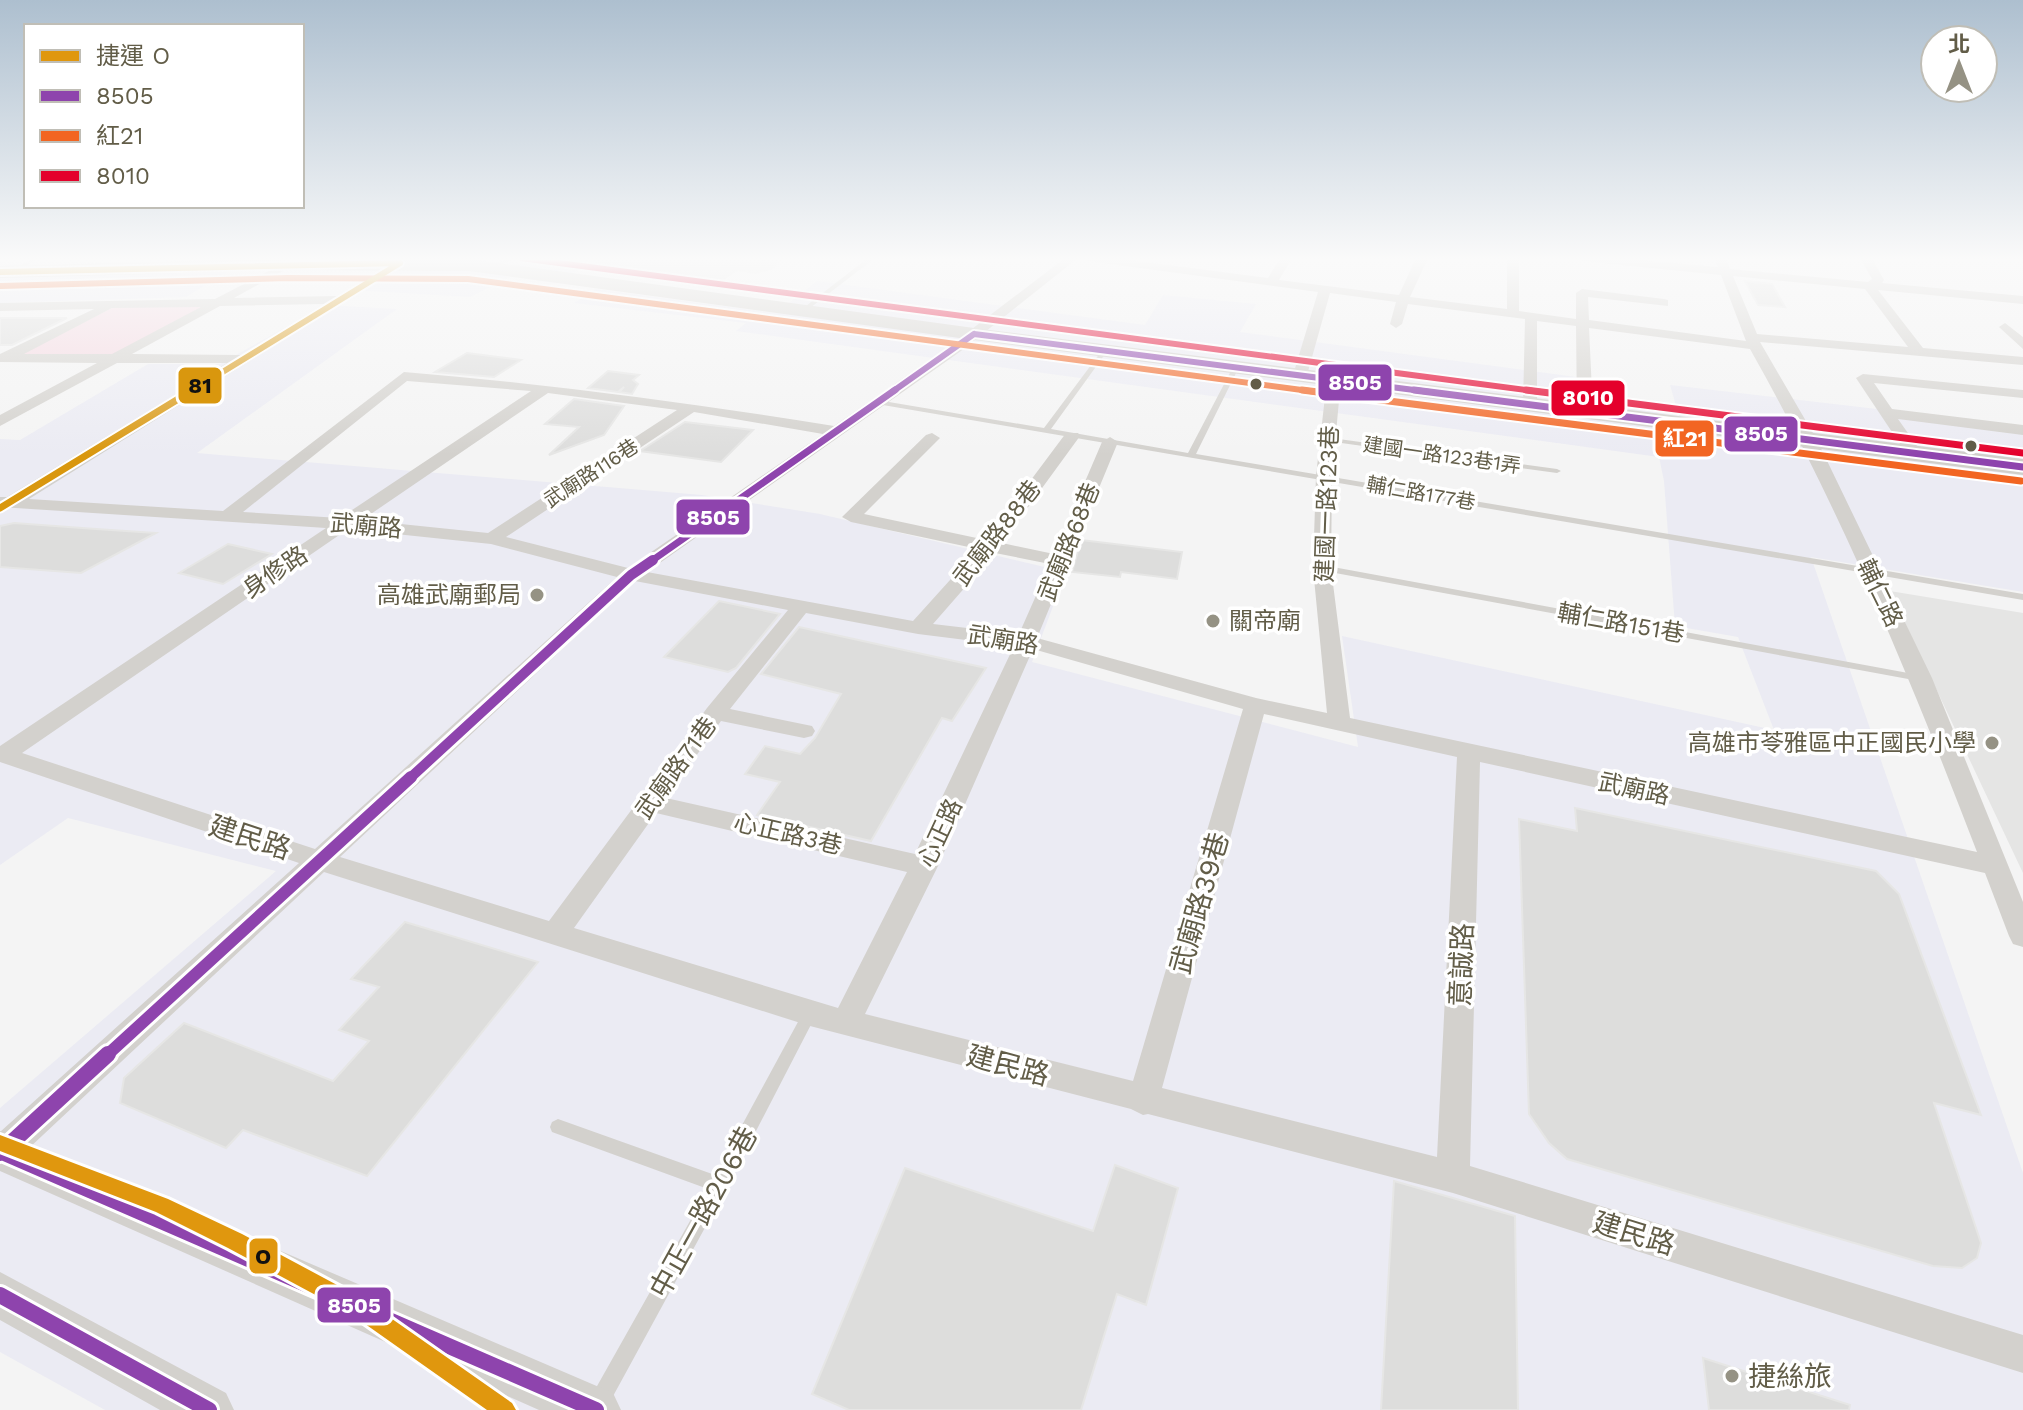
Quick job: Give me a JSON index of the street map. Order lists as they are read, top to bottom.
{
  "streets": {
    "street": [
      "武廟路116巷",
      "建國一路123巷",
      "武廟路",
      "武廟路88巷",
      "武廟路68巷",
      "身修路",
      "輔仁路",
      "武廟路71巷",
      "心正路",
      "心正路3巷",
      "建民路",
      "武廟路39巷",
      "意誠路"
    ],
    "lane": [
      "建國一路123巷1弄",
      "輔仁路177巷",
      "輔仁路151巷",
      "中正一路206巷"
    ]
  },
  "crossings": [
    ["建國一路123巷1弄", "建國一路123巷"],
    ["武廟路116巷", "武廟路"],
    ["輔仁路177巷", "建國一路123巷"],
    ["輔仁路177巷", "武廟路88巷"],
    ["輔仁路177巷", "武廟路68巷"],
    ["輔仁路177巷", "輔仁路"],
    ["建國一路123巷", "武廟路"],
    ["建國一路123巷", "輔仁路151巷"],
    ["武廟路", "武廟路88巷"],
    ["武廟路", "武廟路68巷"],
    ["武廟路", "身修路"],
    ["武廟路", "輔仁路"],
    ["武廟路", "武廟路71巷"],
    ["武廟路", "心正路"],
    ["武廟路", "武廟路39巷"],
    ["武廟路", "意誠路"],
    ["武廟路68巷", "心正路"],
    ["身修路", "建民路"],
    ["輔仁路", "輔仁路151巷"],
    ["武廟路71巷", "心正路3巷"],
    ["武廟路71巷", "建民路"],
    ["心正路", "心正路3巷"],
    ["心正路", "建民路"],
    ["建民路", "武廟路39巷"],
    ["建民路", "意誠路"],
    ["建民路", "中正一路206巷"]
  ],
  "places": [
    "高雄武廟郵局",
    "關帝廟",
    "高雄市苓雅區中正國民小學",
    "捷絲旅"
  ],
  "lines": [
    "transit line 紅21",
    "transit line 8010",
    "transit line 81",
    "transit line 8505",
    "metro line O"
  ],
  "legend": [
    "捷運 O",
    "8505",
    "紅21",
    "8010"
  ],
  "north": "top"
}
